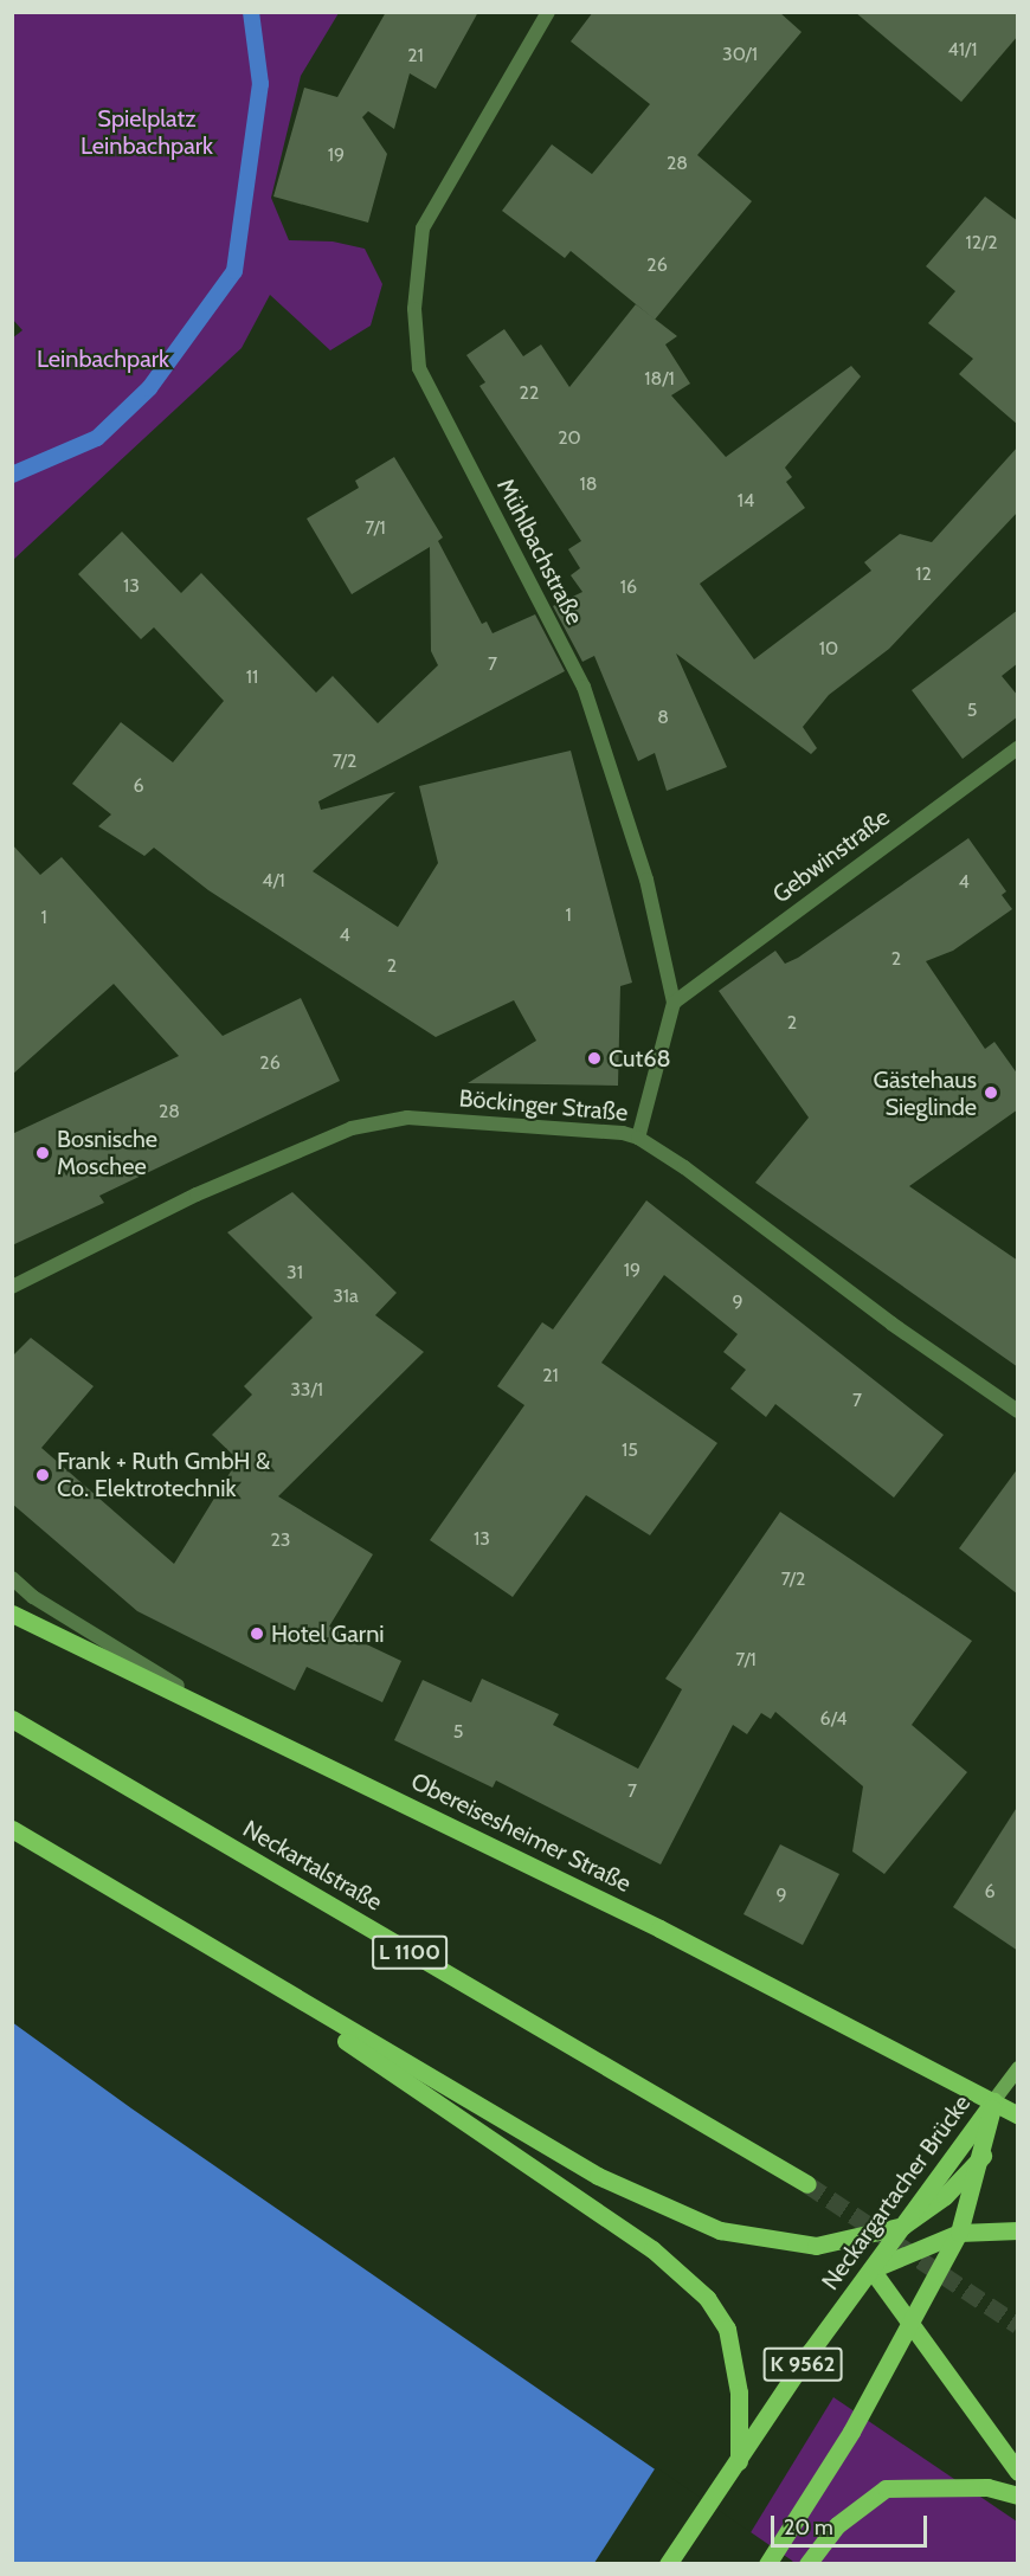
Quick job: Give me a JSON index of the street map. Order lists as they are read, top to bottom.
{
  "streets": {
    "main road": [
      "Obereisesheimer Straße",
      "Neckartalstraße",
      "L 1100",
      "Neckargartacher Brücke",
      "K 9562"
    ],
    "street": ["Mühlbachstraße", "Gebwinstraße", "Böckinger Straße"]
  },
  "crossings": [
    ["Mühlbachstraße", "Gebwinstraße"],
    ["Mühlbachstraße", "Böckinger Straße"],
    ["Obereisesheimer Straße", "Neckargartacher Brücke"],
    ["Obereisesheimer Straße", "K 9562"],
    ["Neckargartacher Brücke", "K 9562"]
  ],
  "parks": ["Spielplatz Leinbachpark", "Leinbachpark"],
  "places": [
    "Cut68",
    "Gästehaus Sieglinde",
    "Bosnische Moschee",
    "Frank + Ruth GmbH & Co. Elektrotechnik",
    "Hotel Garni"
  ],
  "house_numbers": [
    "41/1",
    "30/1",
    "21",
    "19",
    "28",
    "12/2",
    "26",
    "18/1",
    "22",
    "20",
    "18",
    "14",
    "7/1",
    "12",
    "13",
    "16",
    "10",
    "7",
    "11",
    "5",
    "8",
    "7/2",
    "6",
    "4/1",
    "4",
    "1",
    "1",
    "4",
    "2",
    "2",
    "2",
    "26",
    "28",
    "19",
    "31",
    "31a",
    "9",
    "21",
    "33/1",
    "7",
    "15",
    "13",
    "23",
    "7/2",
    "7/1",
    "6/4",
    "5",
    "7",
    "6",
    "9"
  ],
  "scale_bar": "20 m"
}
